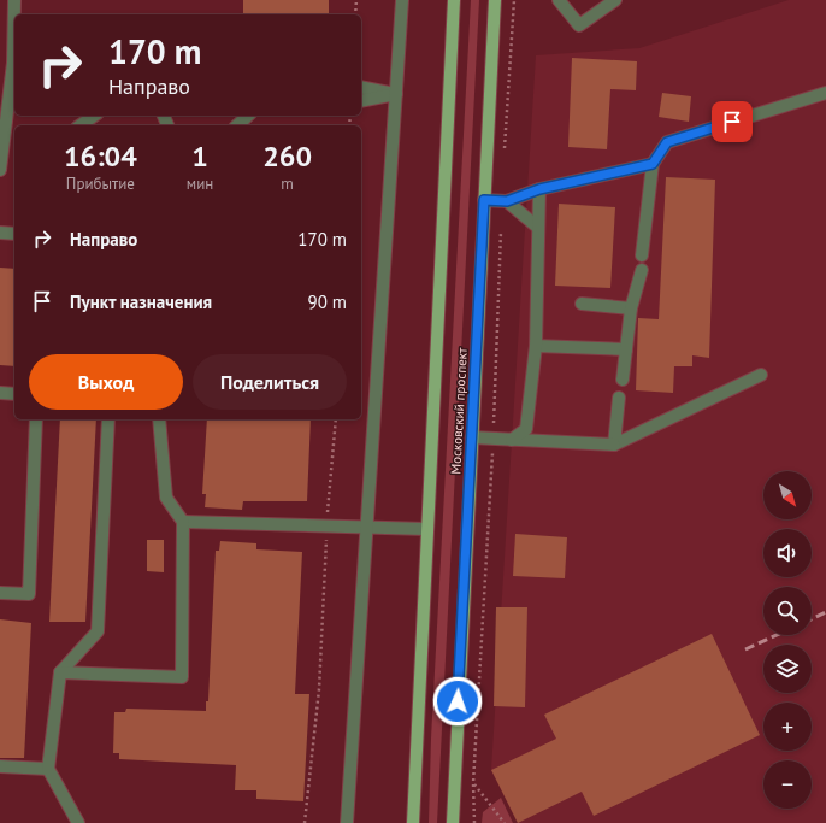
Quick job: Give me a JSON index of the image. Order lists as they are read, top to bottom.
{
  "streets": {
    "main road": ["Московский проспект"]
  },
  "north": "bottom right",
  "page": {
    "turn": ["170 m", "Направо"],
    "eta": [
      "16:04",
      "Прибытие",
      "1",
      "мин",
      "260",
      "m"
    ],
    "list": [
      {
        "name": "Направо",
        "value": "170 m"
      },
      {
        "name": "Пункт назначения",
        "value": "90 m"
      }
    ],
    "buttons": ["Выход", "Поделиться"],
    "map_buttons": ["+", "−"]
  }
}
